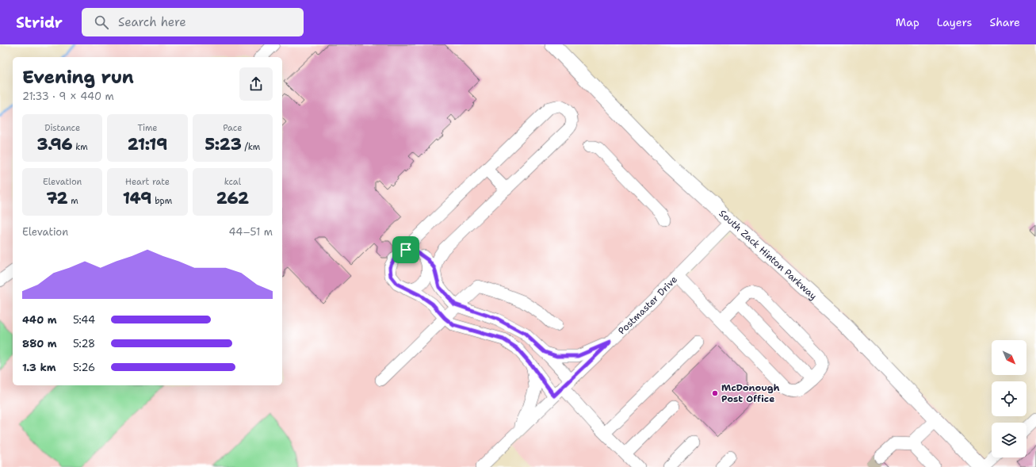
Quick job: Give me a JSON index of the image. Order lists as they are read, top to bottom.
{
  "streets": {
    "main road": ["South Zack Hinton Parkway"],
    "street": ["Postmaster Drive"]
  },
  "crossings": [
    ["South Zack Hinton Parkway", "Postmaster Drive"]
  ],
  "places": ["McDonough Post Office"],
  "north": "bottom right",
  "page": {
    "header": "Stridr",
    "search": "Search here",
    "nav": ["Map", "Layers", "Share"],
    "heading": ["Evening run", "21:33 · 9 × 440 m"],
    "stats": [
      ["Distance", "3.96 km"],
      ["Time", "21:19"],
      ["Pace", "5:23 /km"],
      ["Elevation", "72 m"],
      ["Heart rate", "149 bpm"],
      ["kcal", "262"]
    ],
    "chart": ["Elevation", "44–51 m"],
    "list": [
      {
        "name": "440 m",
        "note": "5:44"
      },
      {
        "name": "880 m",
        "note": "5:28"
      },
      {
        "name": "1.3 km",
        "note": "5:26"
      }
    ]
  }
}
